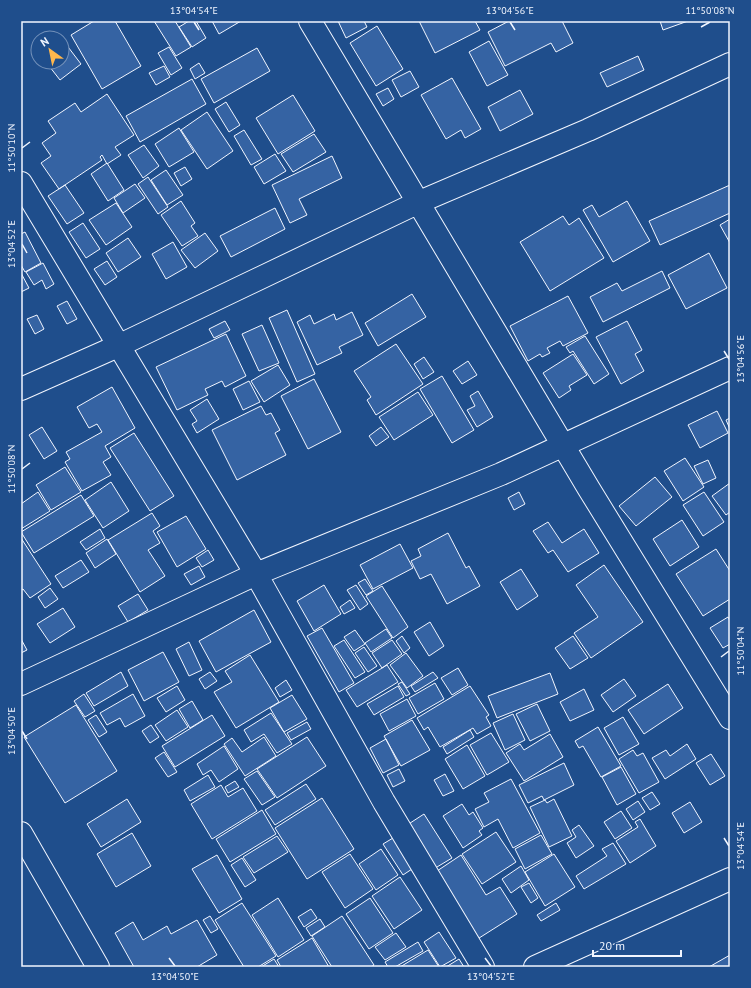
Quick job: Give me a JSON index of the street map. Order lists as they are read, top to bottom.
{
  "scale_bar": "20 m",
  "north": "top left",
  "coordinates": [
    "13°04'54\"E",
    "13°04'56\"E",
    "11°50'08\"N",
    "11°50'10\"N",
    "13°04'52\"E",
    "11°50'04\"N",
    "13°04'50\"E"
  ]
}
